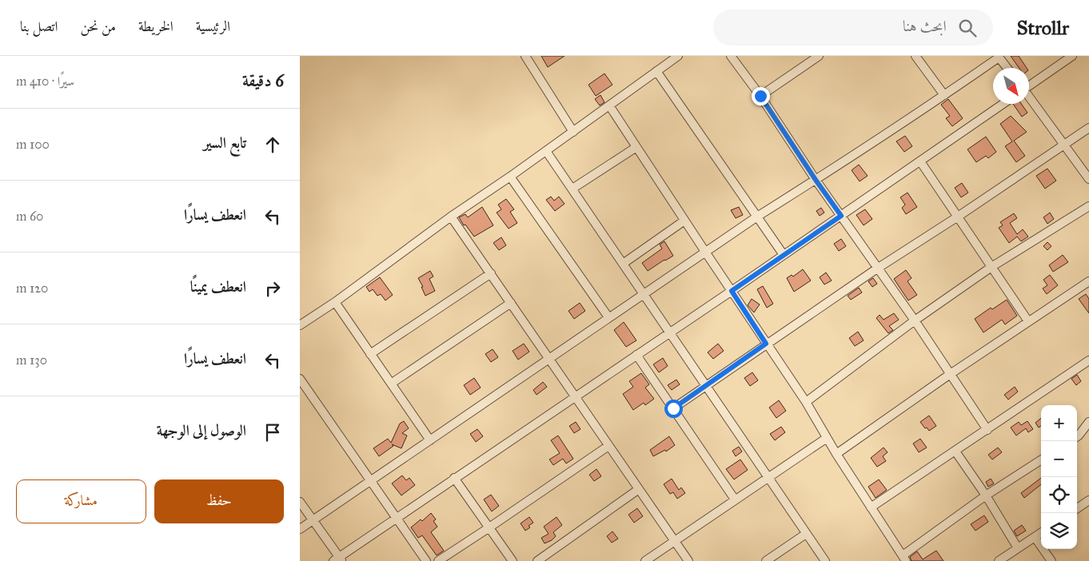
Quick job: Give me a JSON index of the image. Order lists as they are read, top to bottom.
{
  "north": "bottom right",
  "page": {
    "header": "Strollr",
    "search": "ابحث هنا",
    "nav": [
      "الرئيسية",
      "الخريطة",
      "من نحن",
      "اتصل بنا"
    ],
    "heading": ["6 دقيقة", "سيرًا · 410 m"],
    "list": [
      ["تابع السير", "100 m"],
      ["انعطف يسارًا", "60 m"],
      ["انعطف يمينًا", "120 m"],
      ["انعطف يسارًا", "130 m"],
      "الوصول إلى الوجهة"
    ],
    "map_buttons": ["+", "−"],
    "buttons": ["حفظ", "مشاركة"]
  }
}
